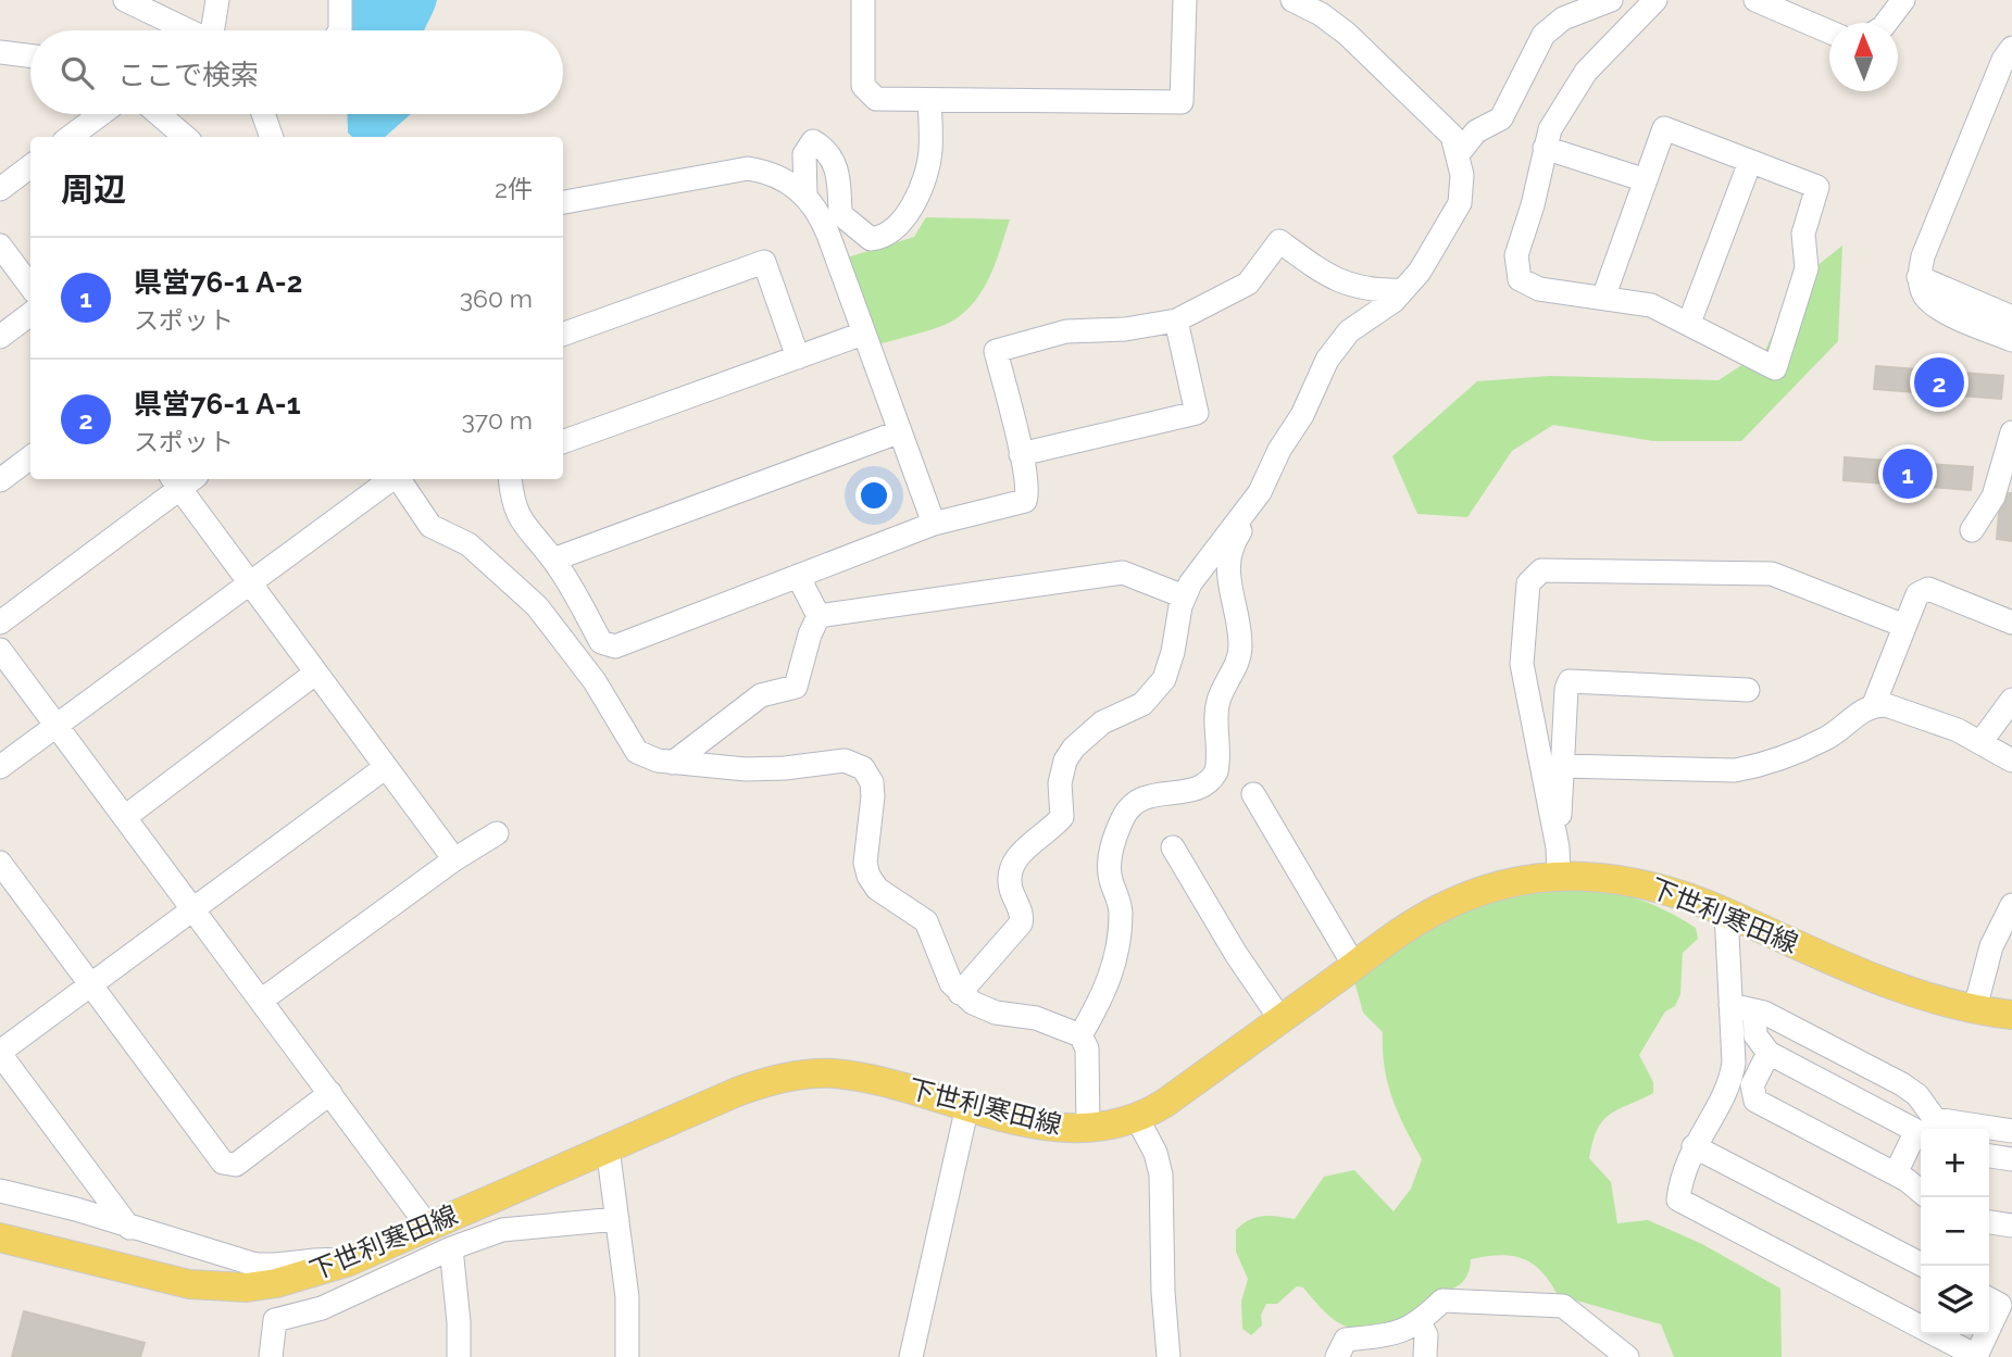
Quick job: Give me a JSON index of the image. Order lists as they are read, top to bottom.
{
  "streets": {
    "main road": ["下世利寒田線"]
  },
  "north": "top",
  "page": {
    "search": "ここで検索",
    "heading": ["周辺", "2件"],
    "list": [
      {
        "mark": "1",
        "name": "県営76-1 A-2",
        "note": "スポット",
        "value": "360 m"
      },
      {
        "mark": "2",
        "name": "県営76-1 A-1",
        "note": "スポット",
        "value": "370 m"
      }
    ],
    "pins": ["2", "1"],
    "map_buttons": ["+", "−"]
  }
}
